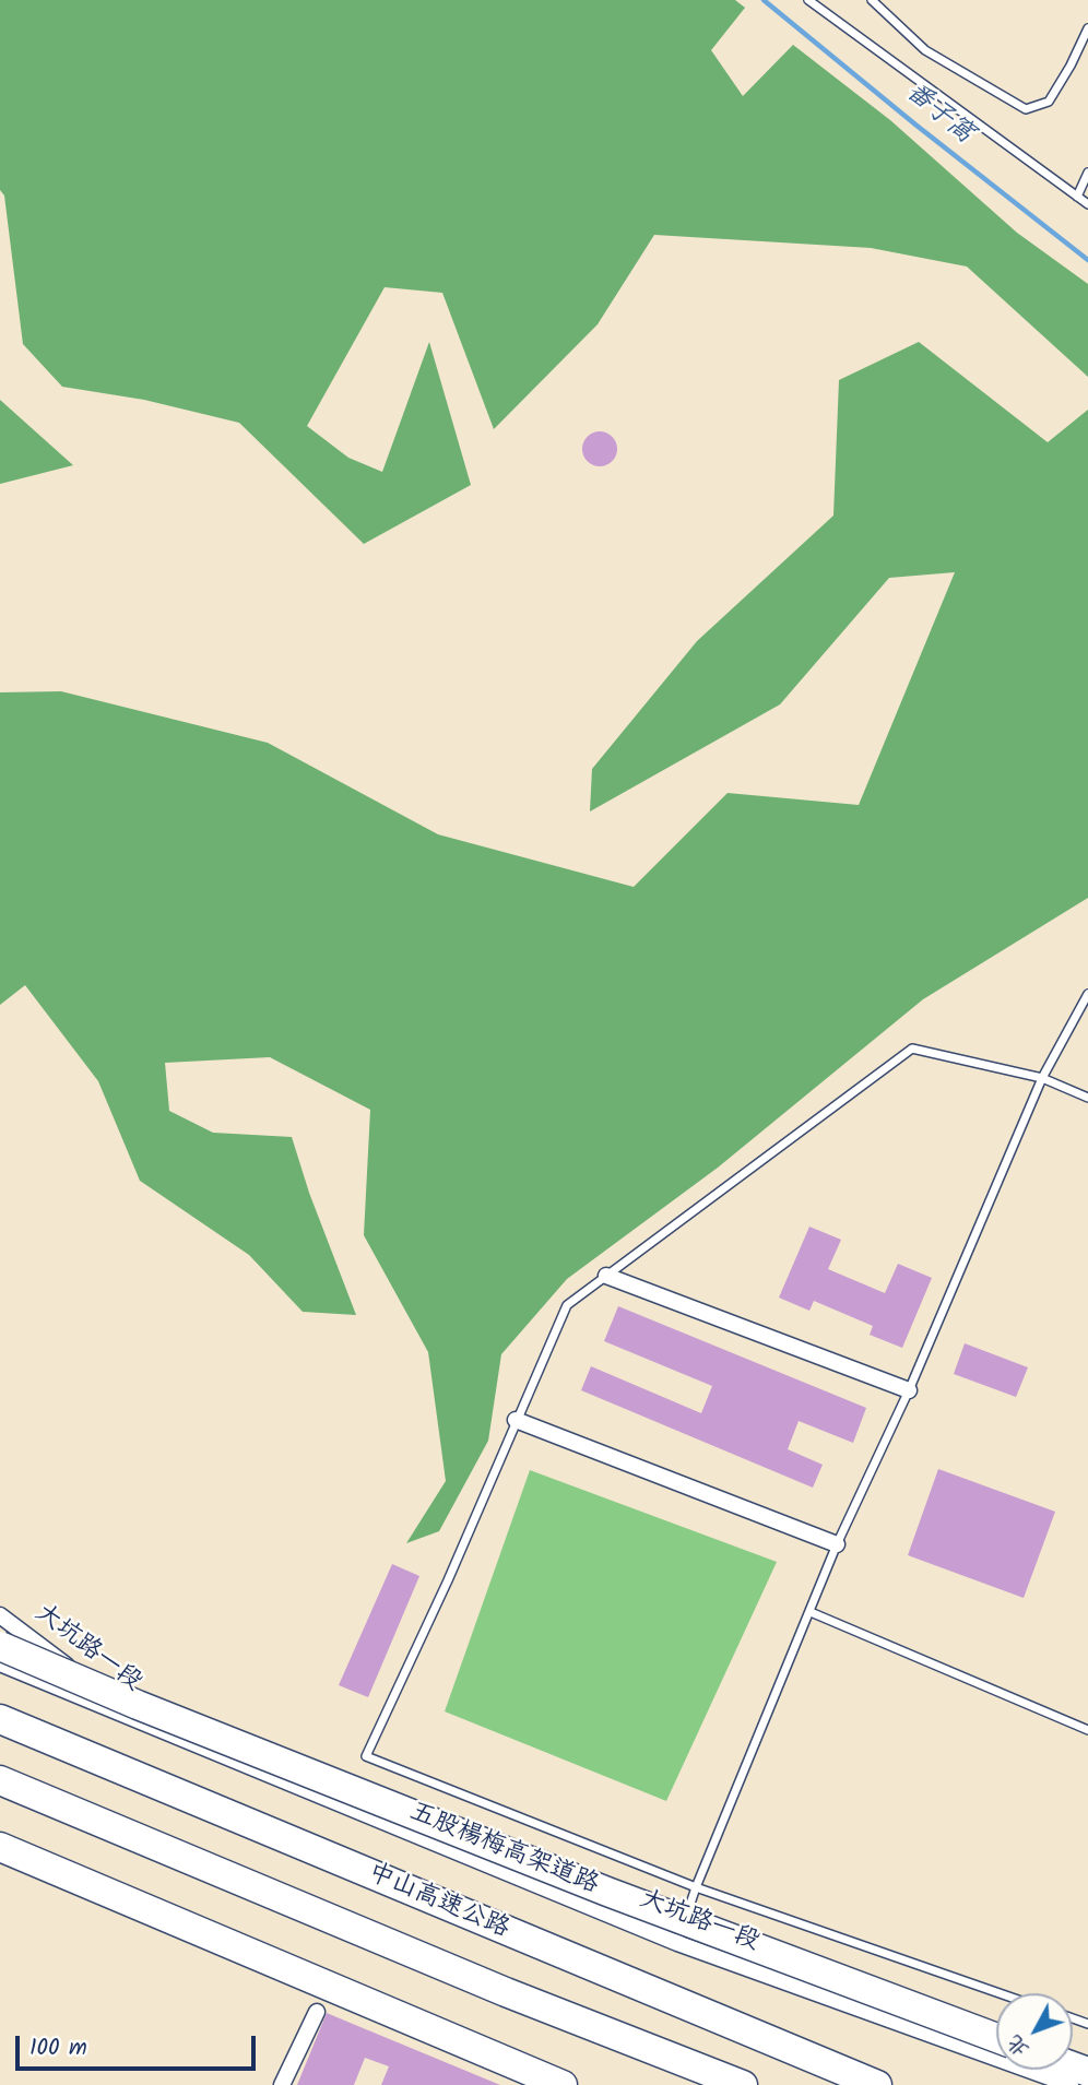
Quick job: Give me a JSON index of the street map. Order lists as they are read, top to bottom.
{
  "streets": {
    "highway": ["五股楊梅高架道路", "中山高速公路"],
    "street": ["大坑路一段"]
  },
  "water": ["番子窩"],
  "scale_bar": "100 m",
  "north": "bottom left"
}
